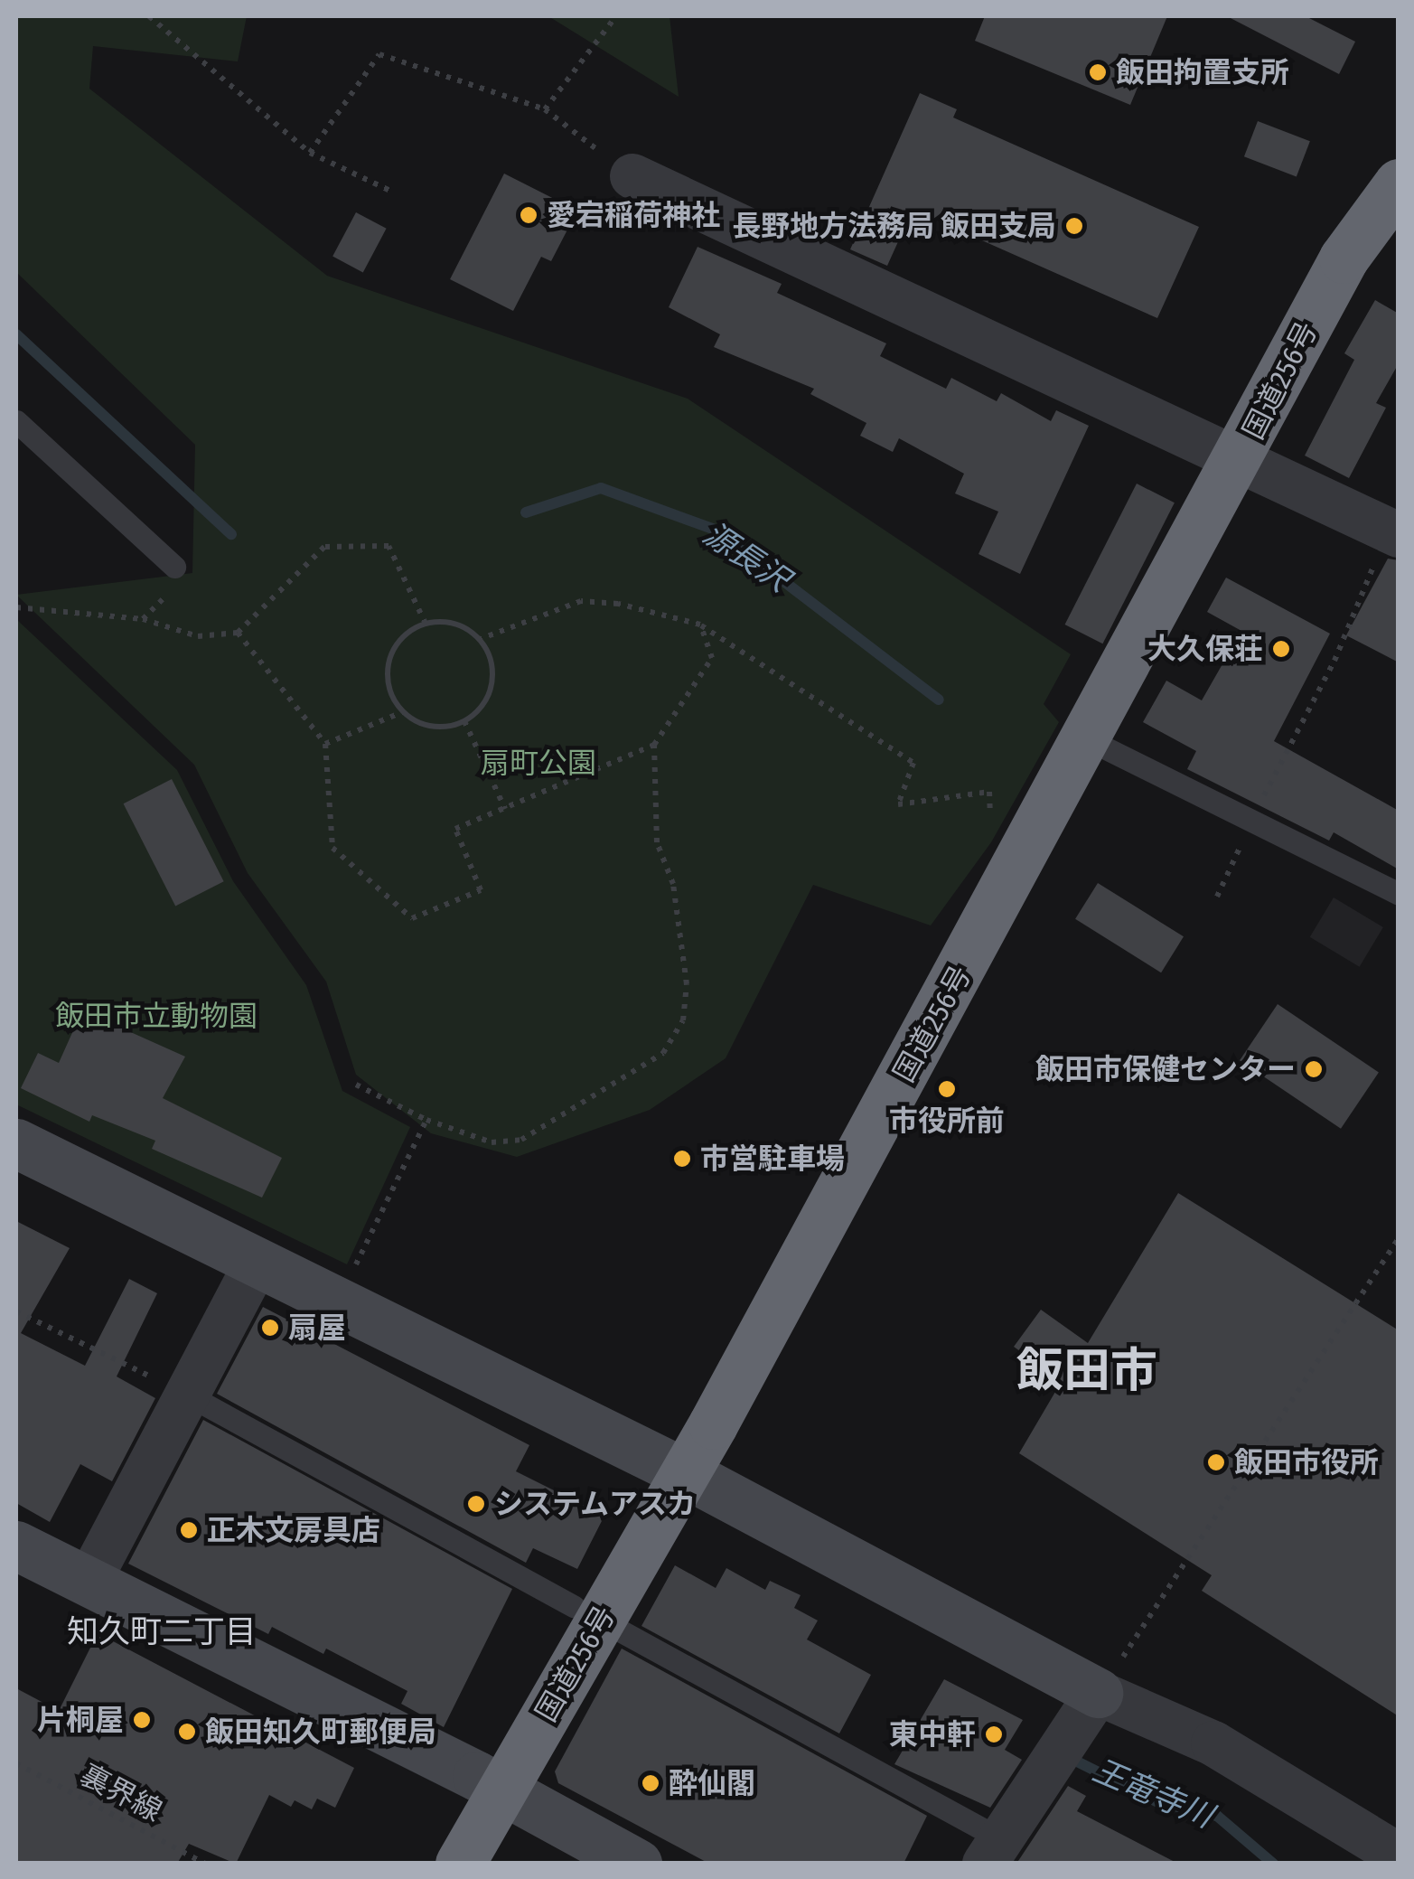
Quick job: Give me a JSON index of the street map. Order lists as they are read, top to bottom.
{
  "streets": {
    "highway": ["国道256号"],
    "path": ["裏界線"]
  },
  "districts": ["飯田市", "知久町二丁目"],
  "water": ["源長沢", "王竜寺川"],
  "parks": ["扇町公園", "飯田市立動物園"],
  "places": [
    "飯田拘置支所",
    "愛宕稲荷神社",
    "長野地方法務局 飯田支局",
    "大久保荘",
    "飯田市保健センター",
    "市役所前",
    "市営駐車場",
    "扇屋",
    "飯田市役所",
    "システムアスカ",
    "正木文房具店",
    "片桐屋",
    "飯田知久町郵便局",
    "東中軒",
    "酔仙閣"
  ]
}
